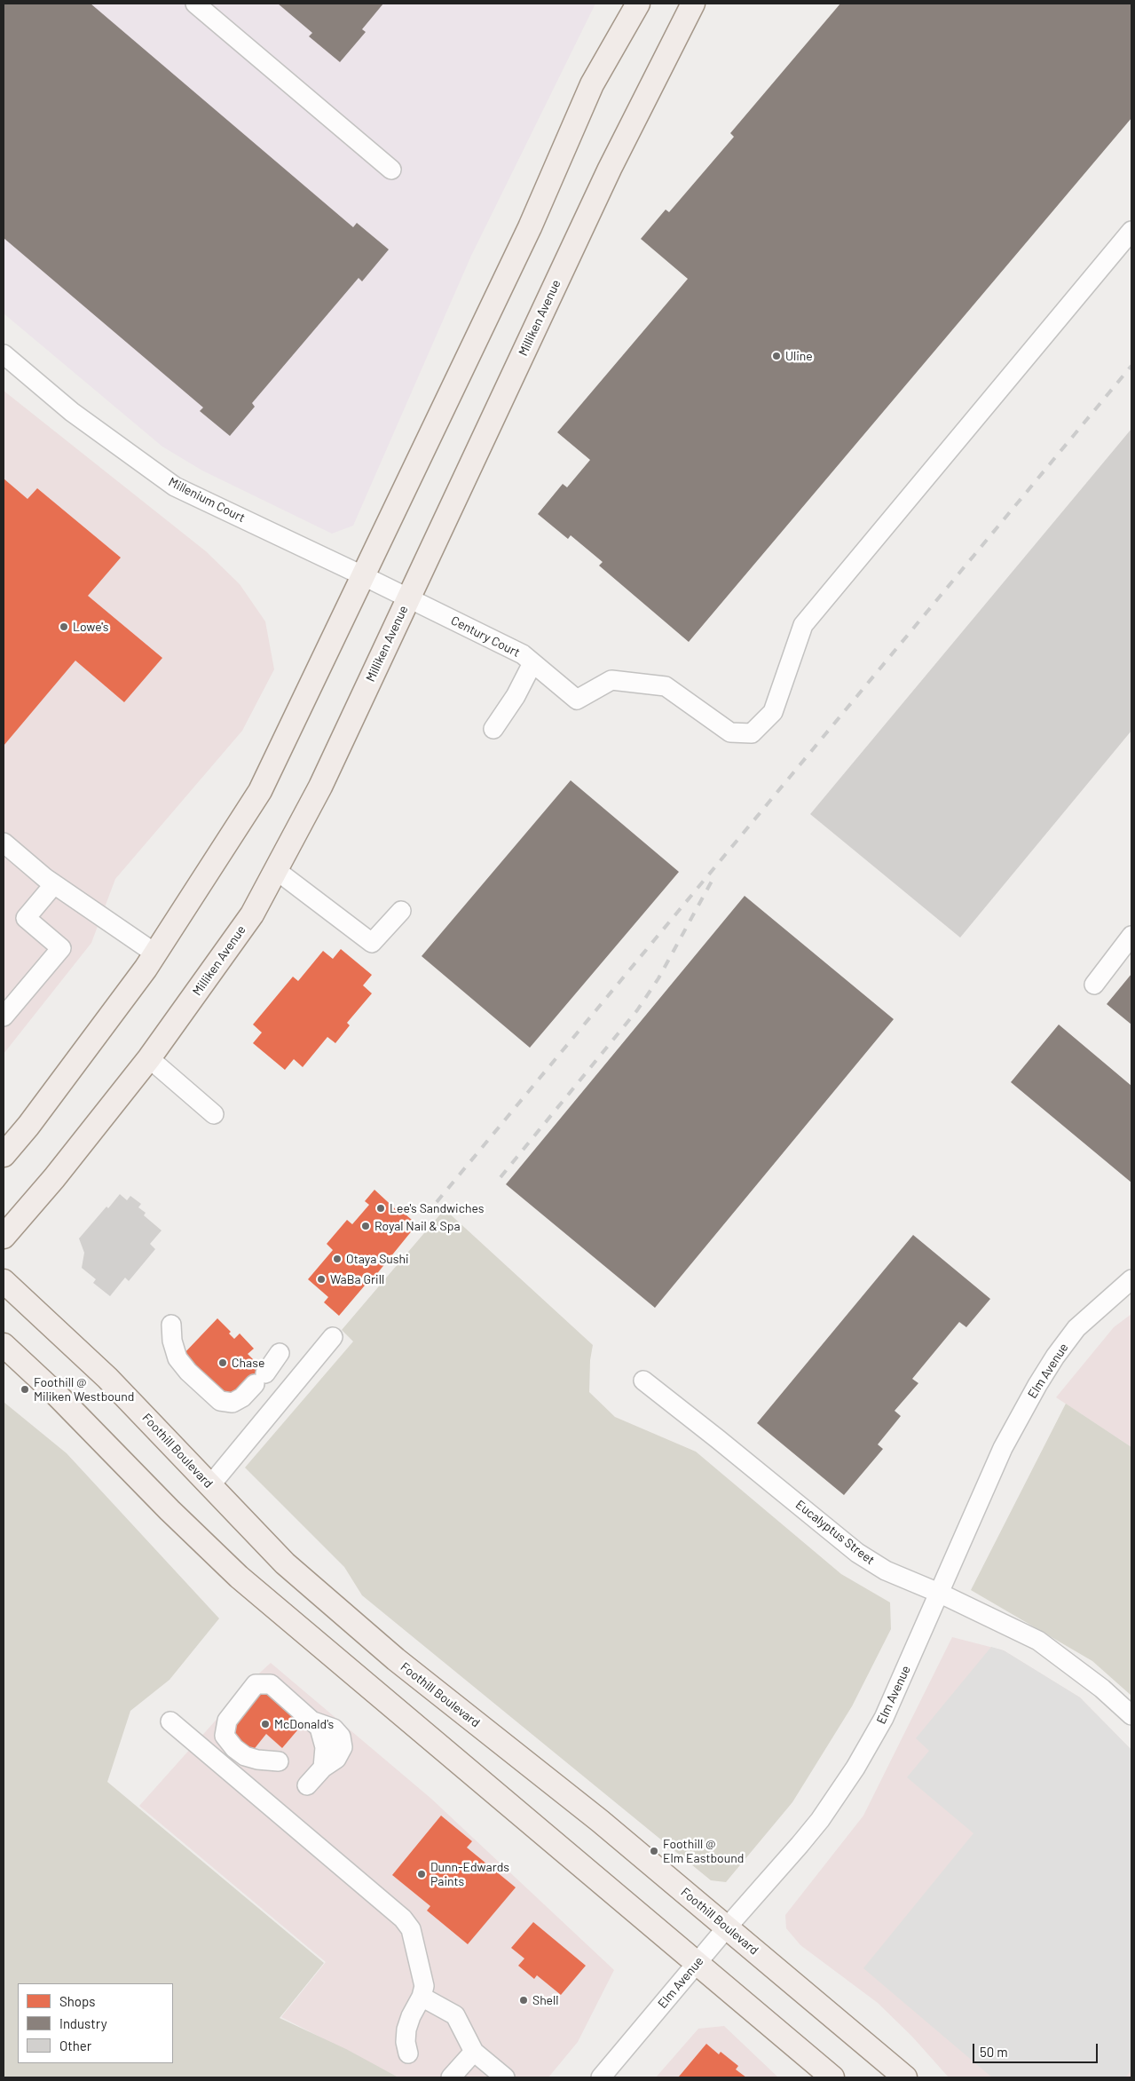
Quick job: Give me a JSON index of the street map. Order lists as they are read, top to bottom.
{
  "streets": {
    "main road": ["Milliken Avenue", "Foothill Boulevard"],
    "street": [
      "Millenium Court",
      "Century Court",
      "Elm Avenue",
      "Eucalyptus Street"
    ]
  },
  "crossings": [
    ["Milliken Avenue", "Millenium Court"],
    ["Milliken Avenue", "Century Court"],
    ["Millenium Court", "Century Court"],
    ["Elm Avenue", "Foothill Boulevard"],
    ["Elm Avenue", "Eucalyptus Street"]
  ],
  "places": [
    "Uline",
    "Lowe's",
    "Lee's Sandwiches",
    "Royal Nail & Spa",
    "Otaya Sushi",
    "WaBa Grill",
    "Chase",
    "Foothill @ Miliken Westbound",
    "McDonald's",
    "Foothill @ Elm Eastbound",
    "Dunn-Edwards Paints",
    "Shell"
  ],
  "legend": ["Shops", "Industry", "Other"],
  "scale_bar": "50 m"
}
